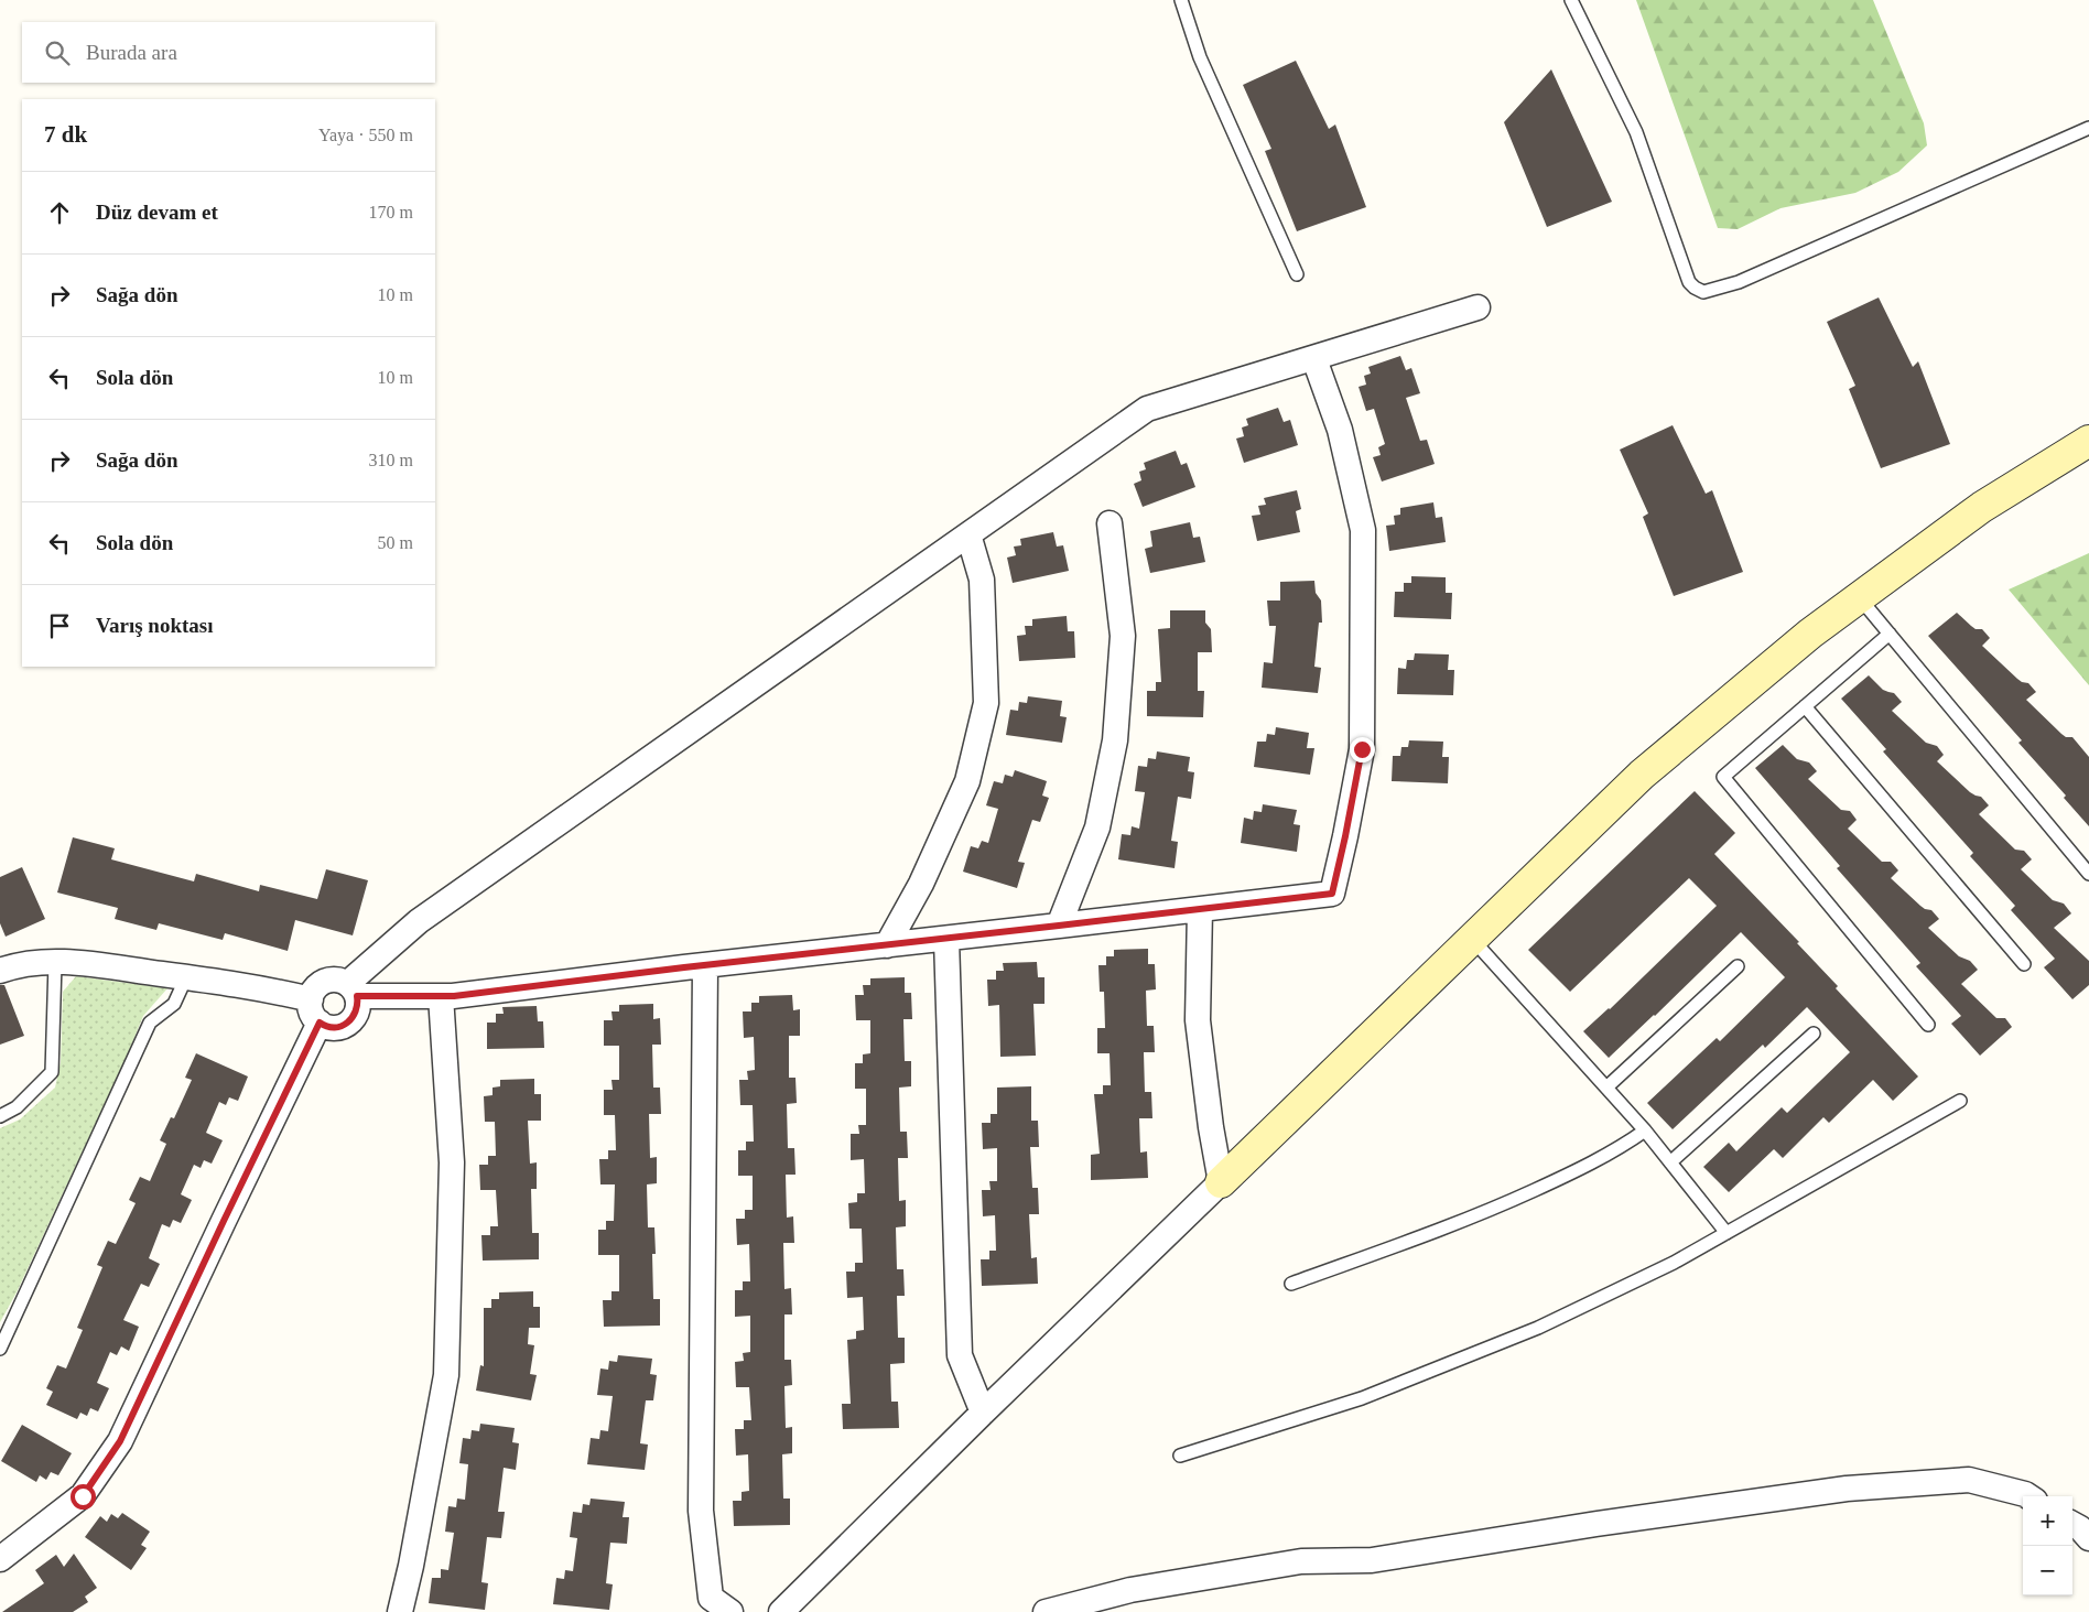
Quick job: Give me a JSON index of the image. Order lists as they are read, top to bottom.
{
  "page": {
    "search": "Burada ara",
    "heading": ["7 dk", "Yaya · 550 m"],
    "list": [
      ["Düz devam et", "170 m"],
      ["Sağa dön", "10 m"],
      ["Sola dön", "10 m"],
      ["Sağa dön", "310 m"],
      ["Sola dön", "50 m"],
      "Varış noktası"
    ],
    "map_buttons": ["+", "−"]
  }
}
